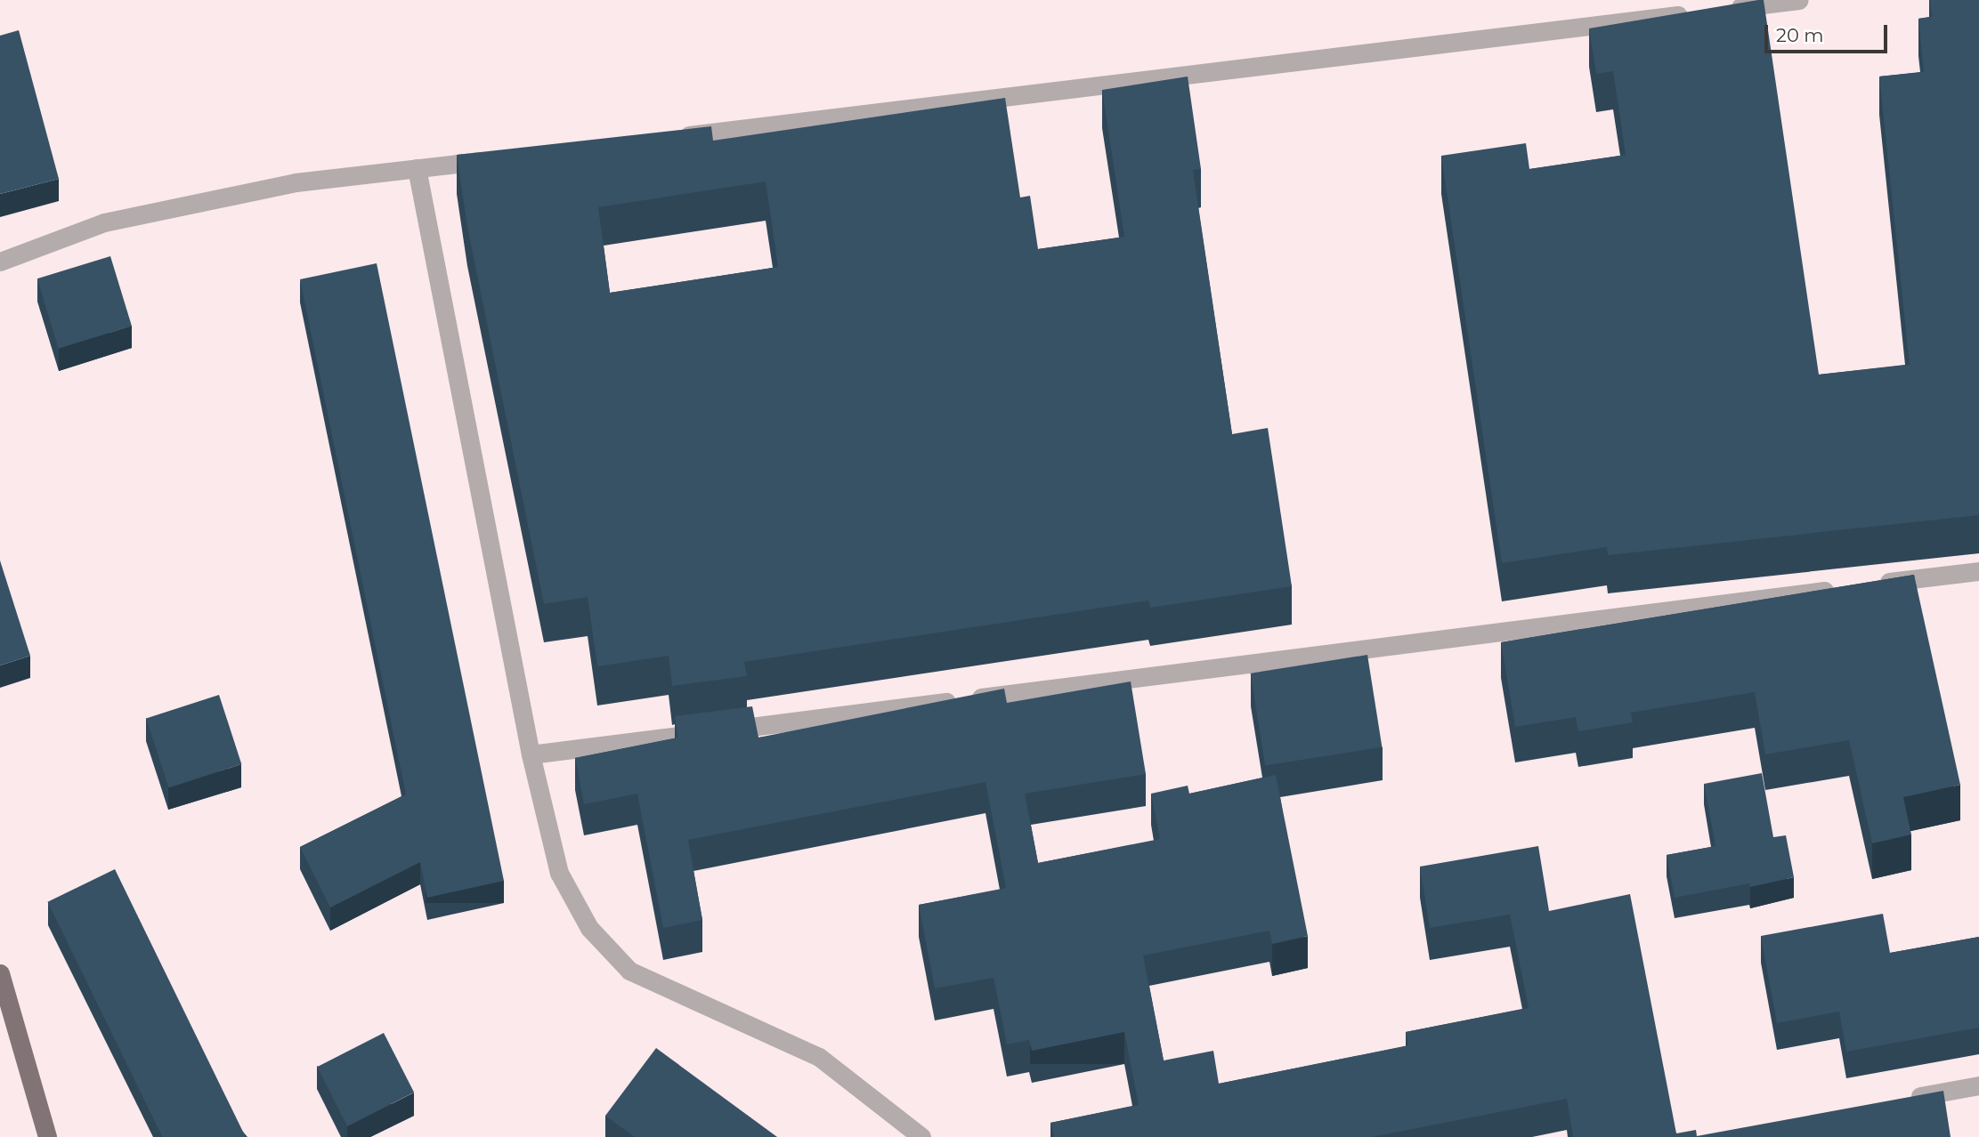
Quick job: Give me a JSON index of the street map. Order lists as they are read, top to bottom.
{
  "scale_bar": "20 m"
}
